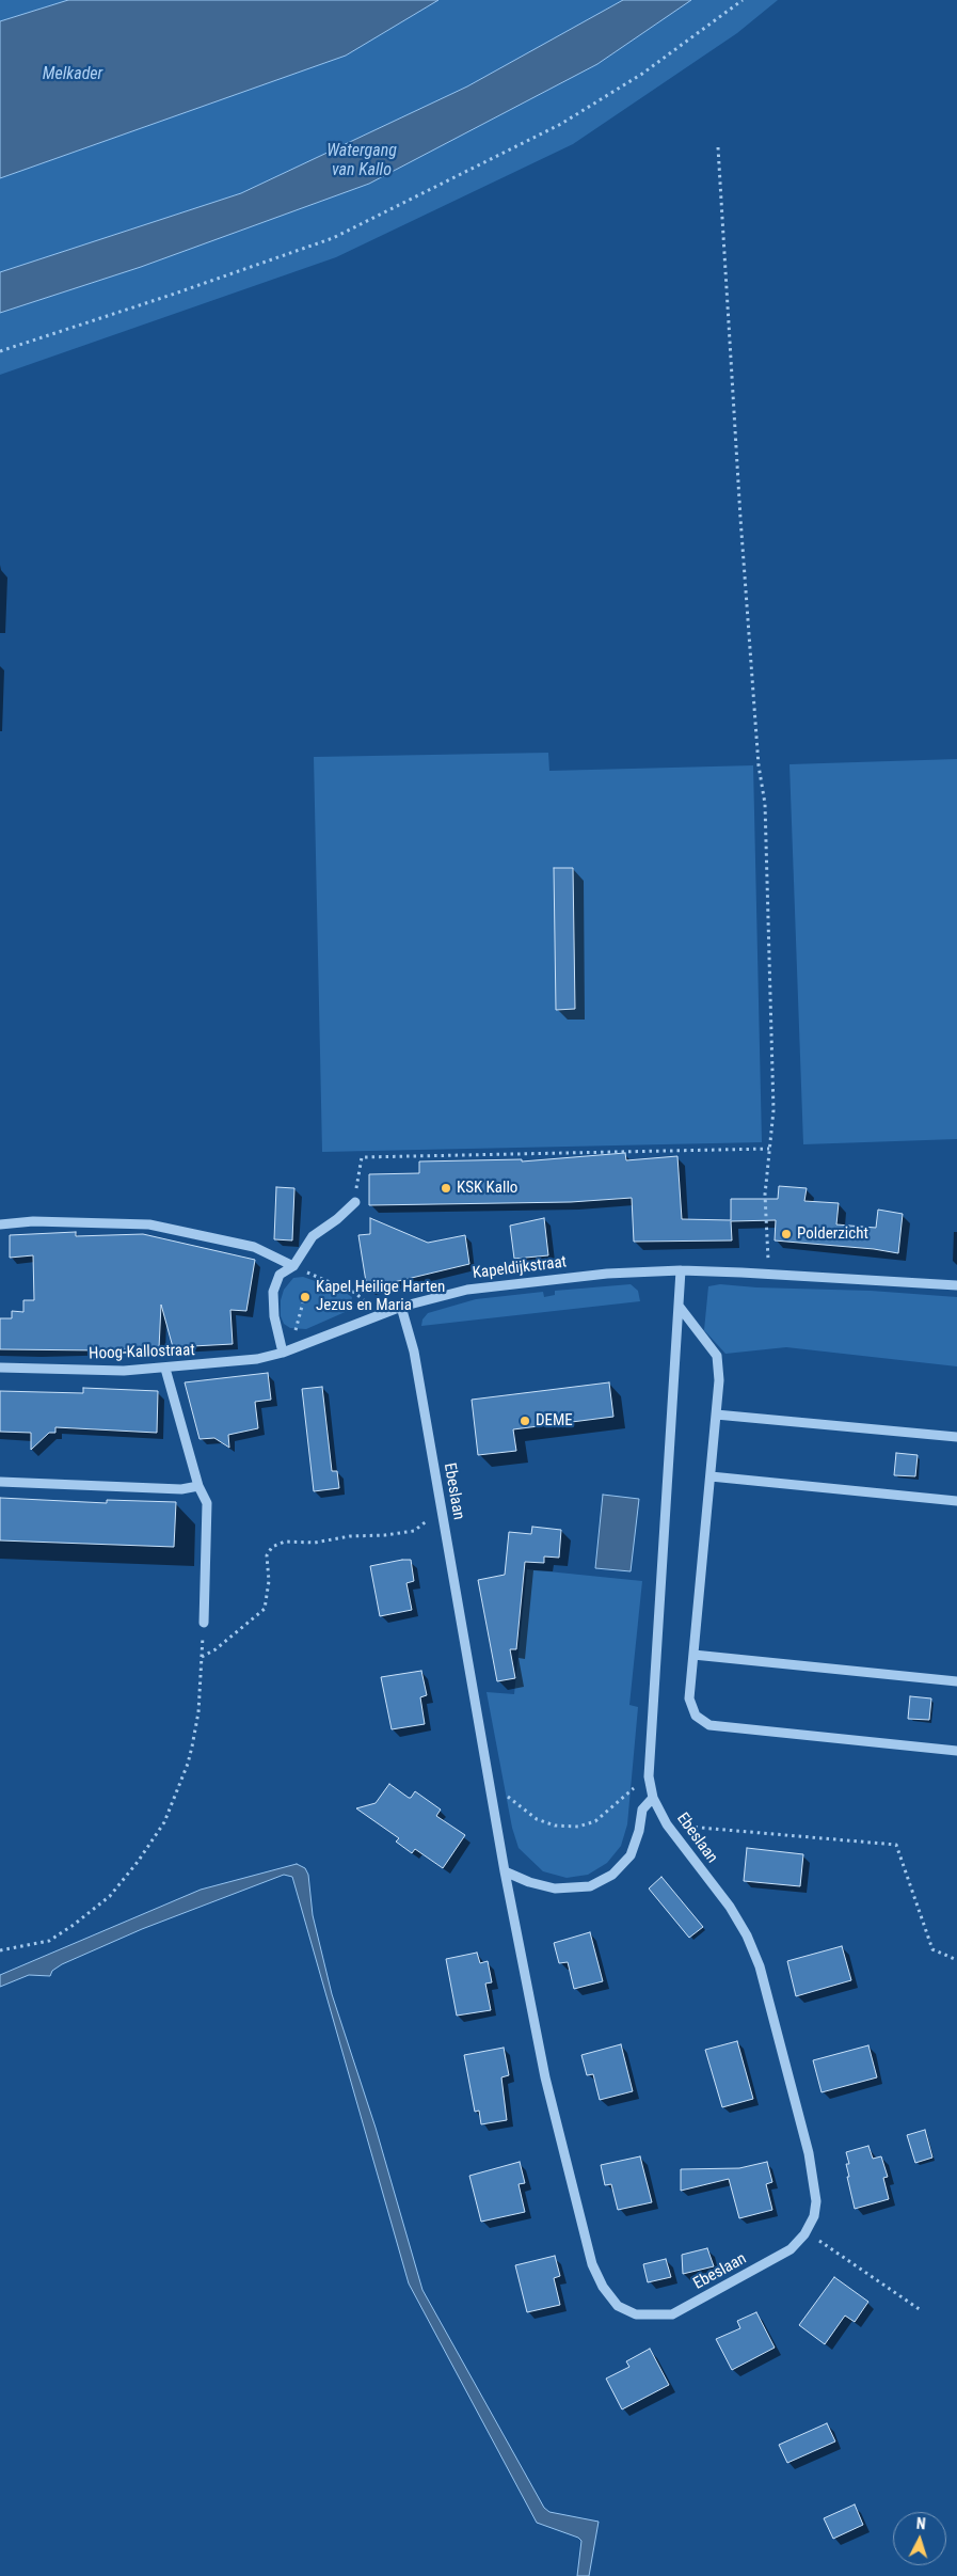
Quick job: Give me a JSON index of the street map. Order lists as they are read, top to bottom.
{
  "streets": {
    "street": ["Kapeldijkstraat", "Hoog-Kallostraat", "Ebeslaan"]
  },
  "crossings": [
    ["Kapeldijkstraat", "Hoog-Kallostraat"],
    ["Kapeldijkstraat", "Ebeslaan"]
  ],
  "water": ["Melkader", "Watergang van Kallo"],
  "places": [
    "KSK Kallo",
    "Polderzicht",
    "Kapel Heilige Harten Jezus en Maria",
    "DEME"
  ],
  "north": "top"
}
